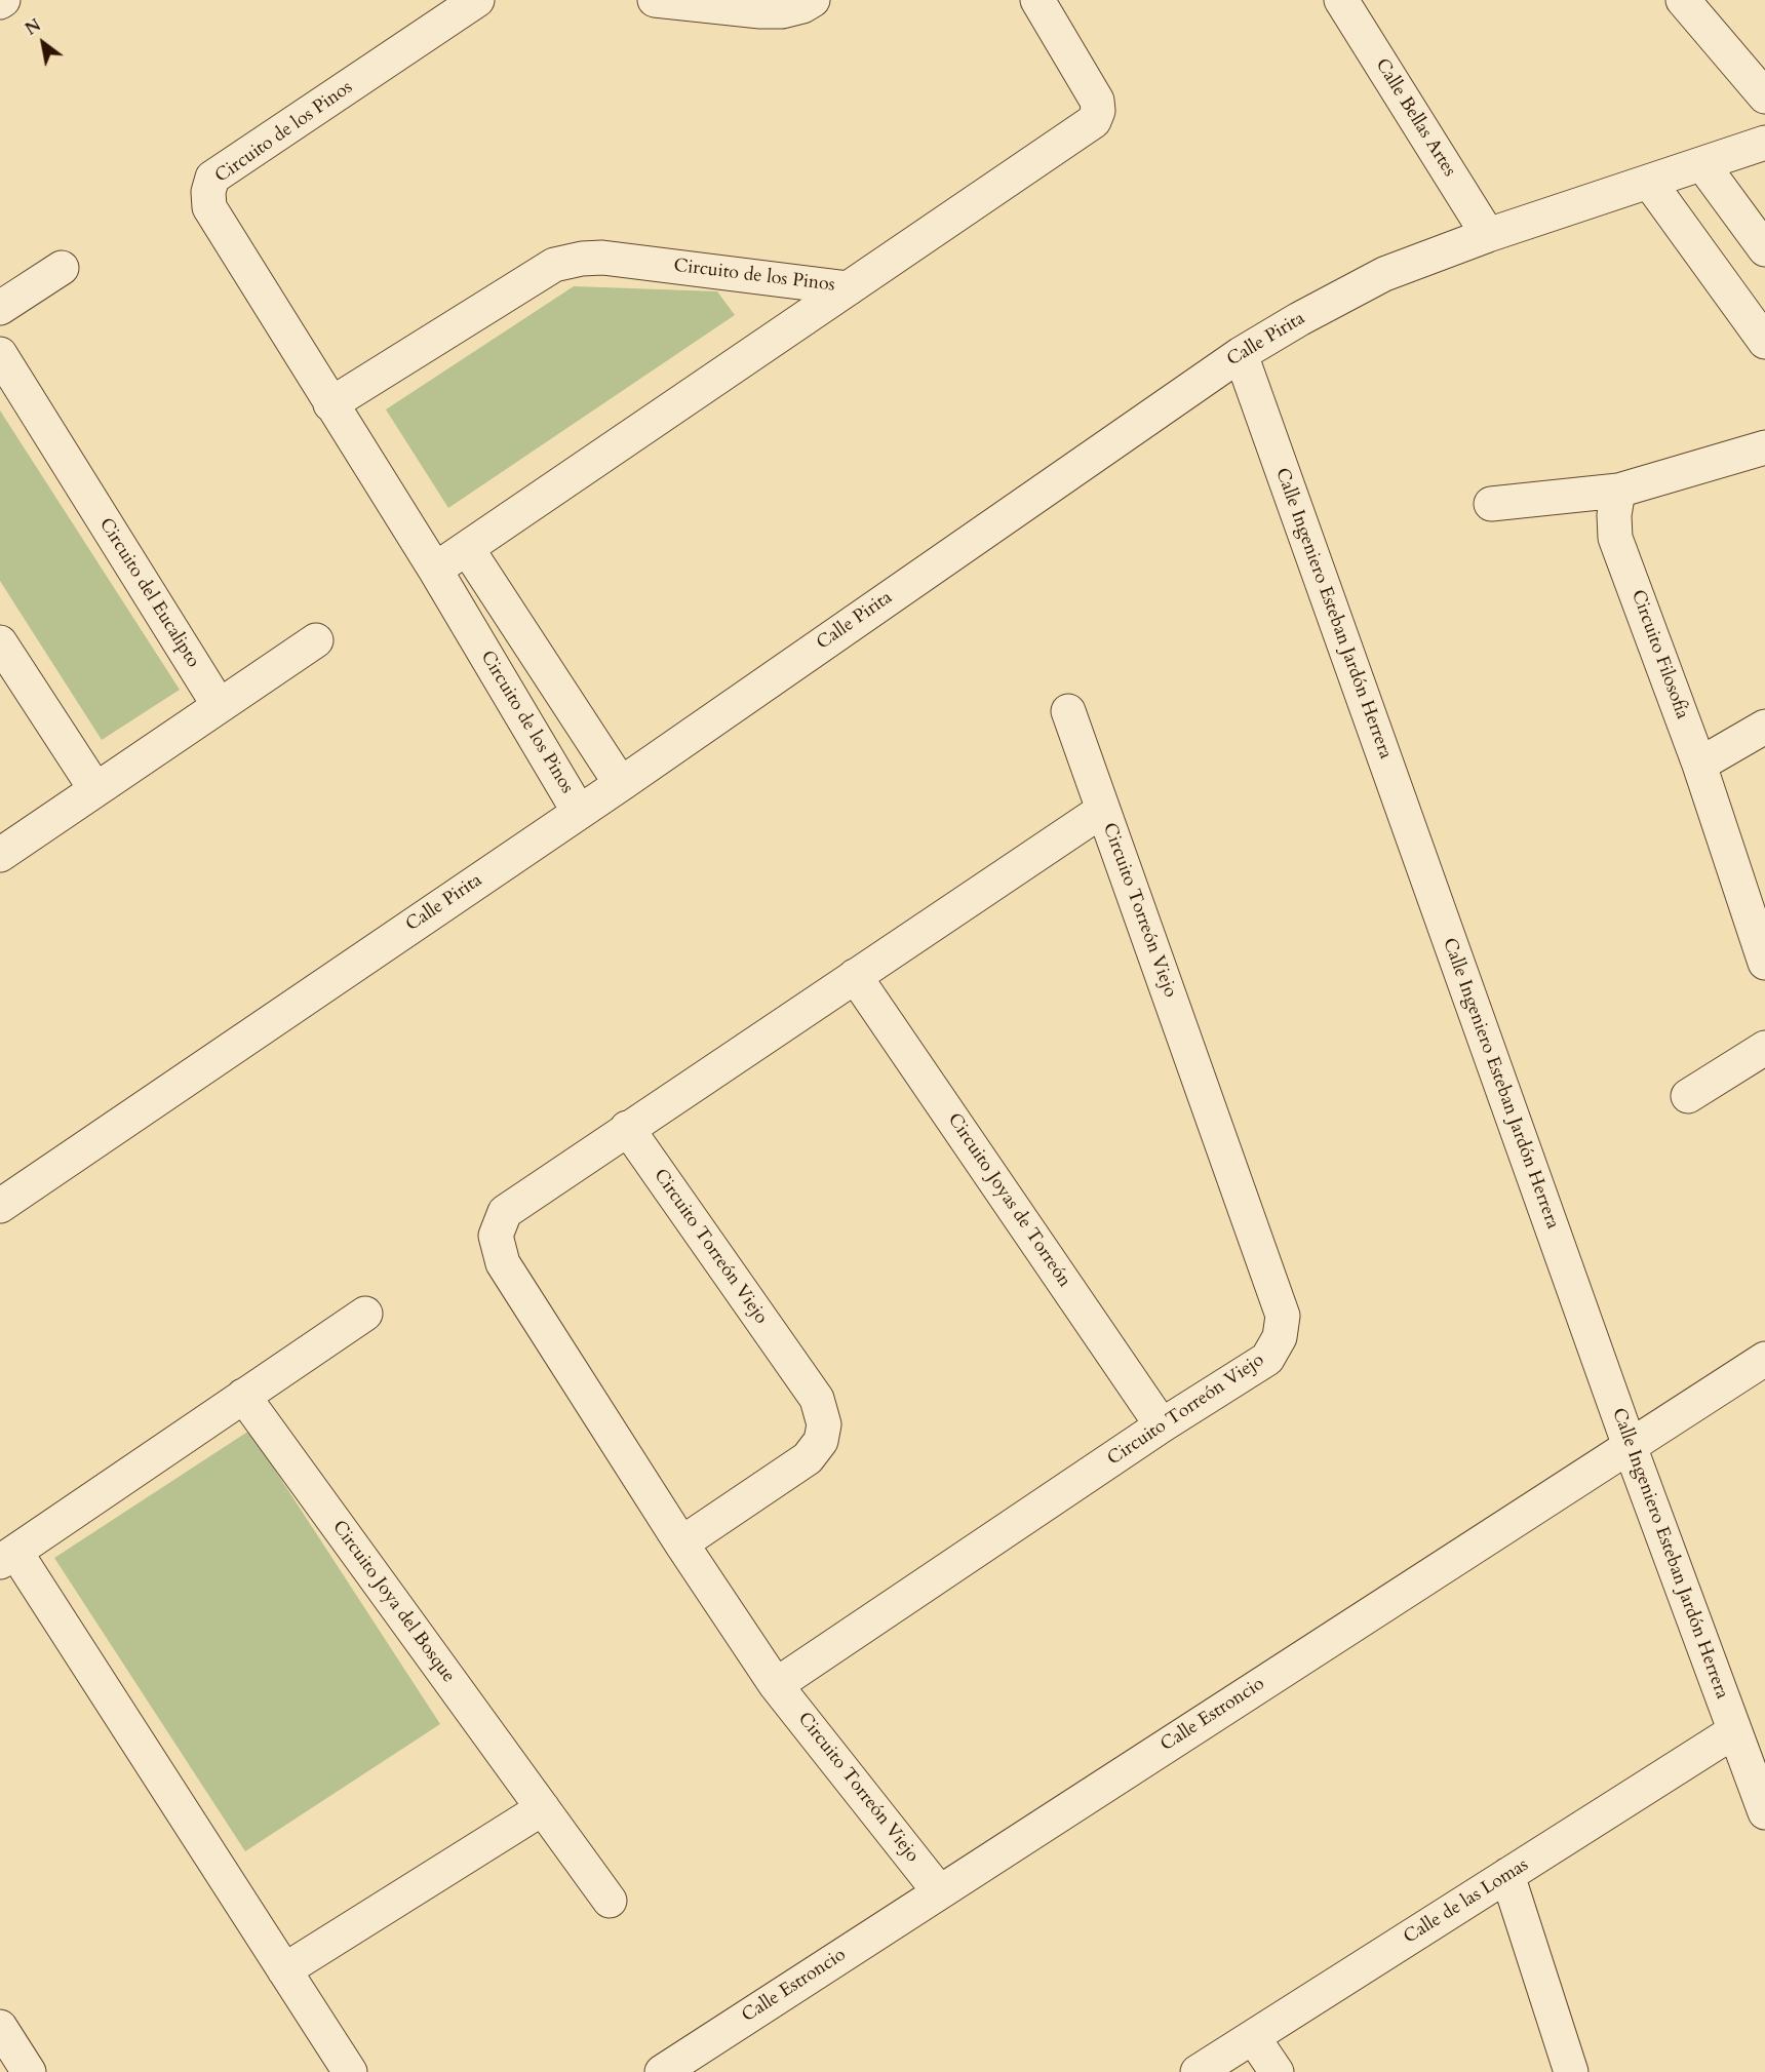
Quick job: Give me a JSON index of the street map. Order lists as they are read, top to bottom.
{
  "streets": {
    "street": [
      "Calle Bellas Artes",
      "Circuito de los Pinos",
      "Calle Pirita",
      "Circuito del Eucalipto",
      "Calle Ingeniero Esteban Jardón Herrera",
      "Circuito Filosofía",
      "Circuito Torreón Viejo",
      "Circuito Joyas de Torreón",
      "Circuito Joya del Bosque",
      "Calle Estroncio",
      "Calle de las Lomas"
    ]
  },
  "crossings": [
    ["Calle Bellas Artes", "Calle Pirita"],
    ["Circuito de los Pinos", "Calle Pirita"],
    ["Calle Pirita", "Calle Ingeniero Esteban Jardón Herrera"],
    ["Calle Ingeniero Esteban Jardón Herrera", "Calle Estroncio"],
    ["Calle Ingeniero Esteban Jardón Herrera", "Calle de las Lomas"],
    ["Circuito Torreón Viejo", "Circuito Joyas de Torreón"],
    ["Circuito Torreón Viejo", "Calle Estroncio"]
  ],
  "north": "top left"
}
